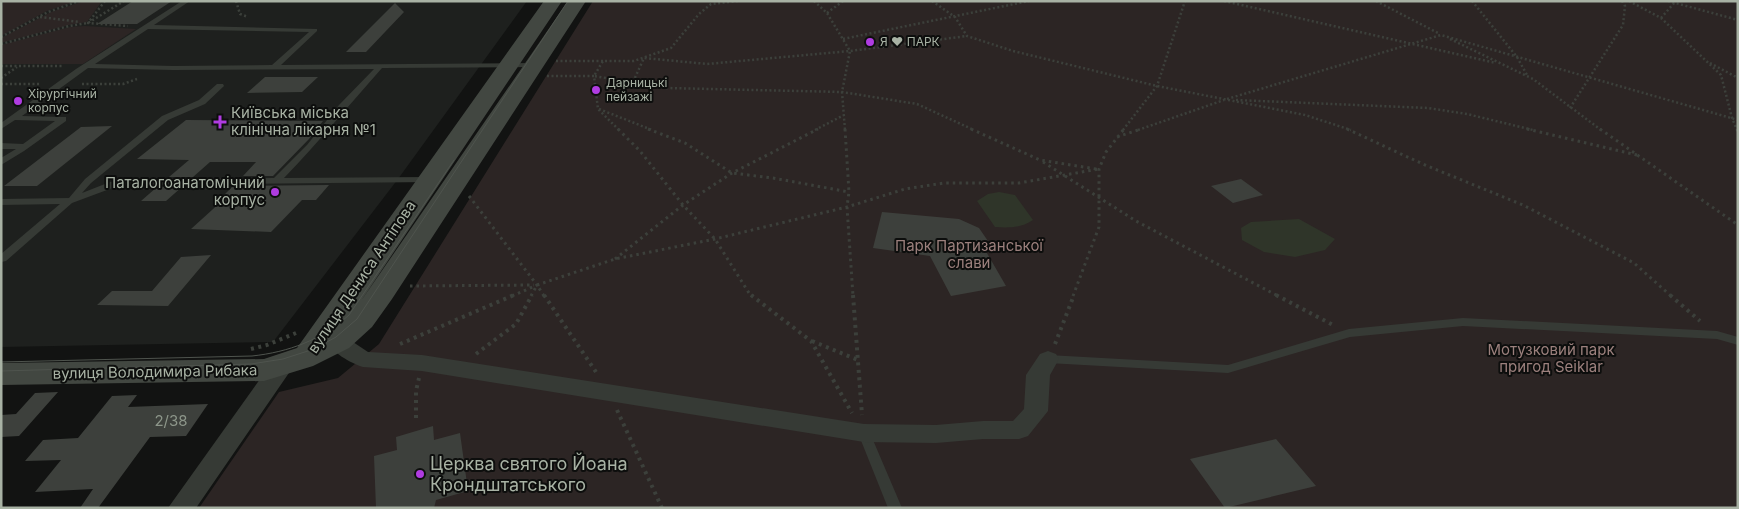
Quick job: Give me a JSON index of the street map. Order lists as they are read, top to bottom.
{
  "streets": {
    "street": ["вулиця Дениса Антіпова", "вулиця Володимира Рибака"]
  },
  "crossings": [
    ["вулиця Дениса Антіпова", "вулиця Володимира Рибака"]
  ],
  "parks": ["Парк Партизанської слави", "Мотузковий парк пригод Seiklar"],
  "places": {
    "other": [
      "Я ♥ ПАРК",
      "Дарницькі пейзажі",
      "Хірургічний корпус",
      "Паталогоанатомічний корпус",
      "Церква святого Йоана Крондштатського"
    ],
    "health": ["Київська міська клінічна лікарня №1"]
  },
  "house_numbers": ["2/38"]
}
